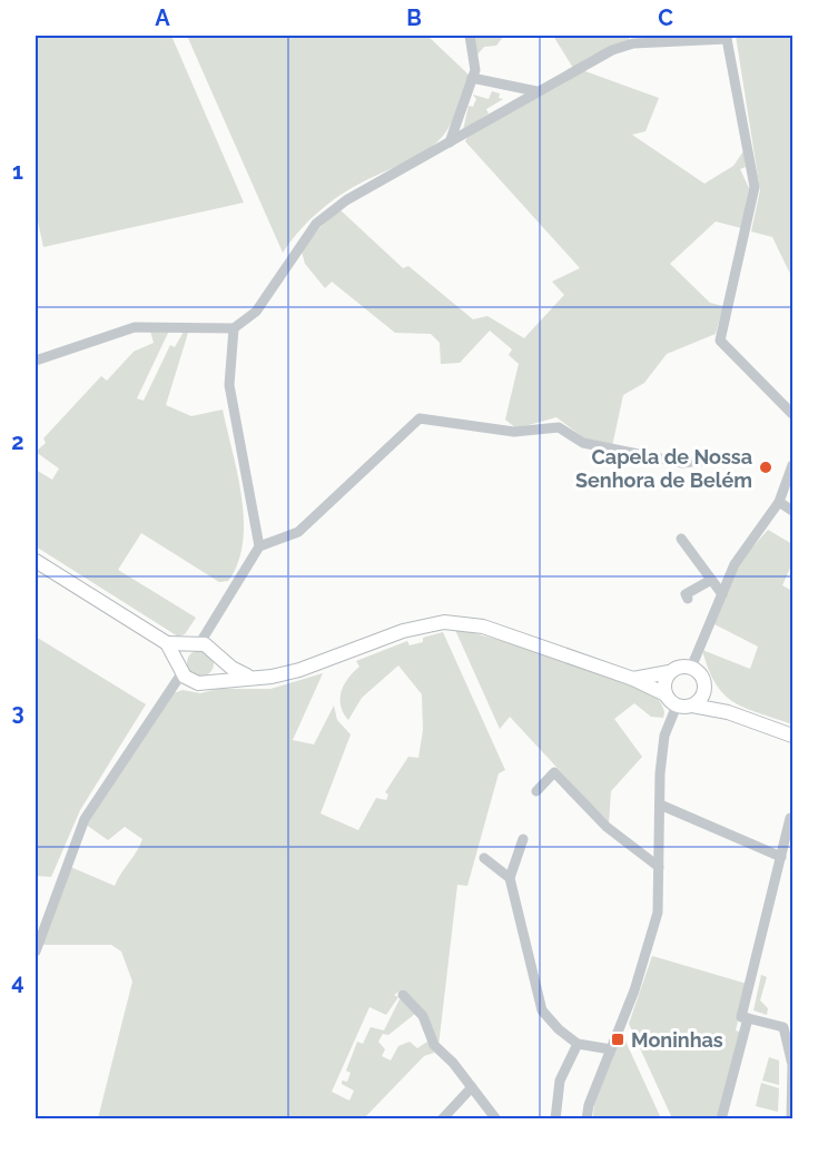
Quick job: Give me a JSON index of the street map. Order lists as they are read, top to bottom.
{
  "places": {
    "other": ["Capela de Nossa Senhora de Belém"],
    "transit": ["Moninhas"]
  },
  "grid": {
    "columns": ["A", "B", "C"],
    "rows": [
      "1",
      "2",
      "3",
      "4"
    ]
  }
}
